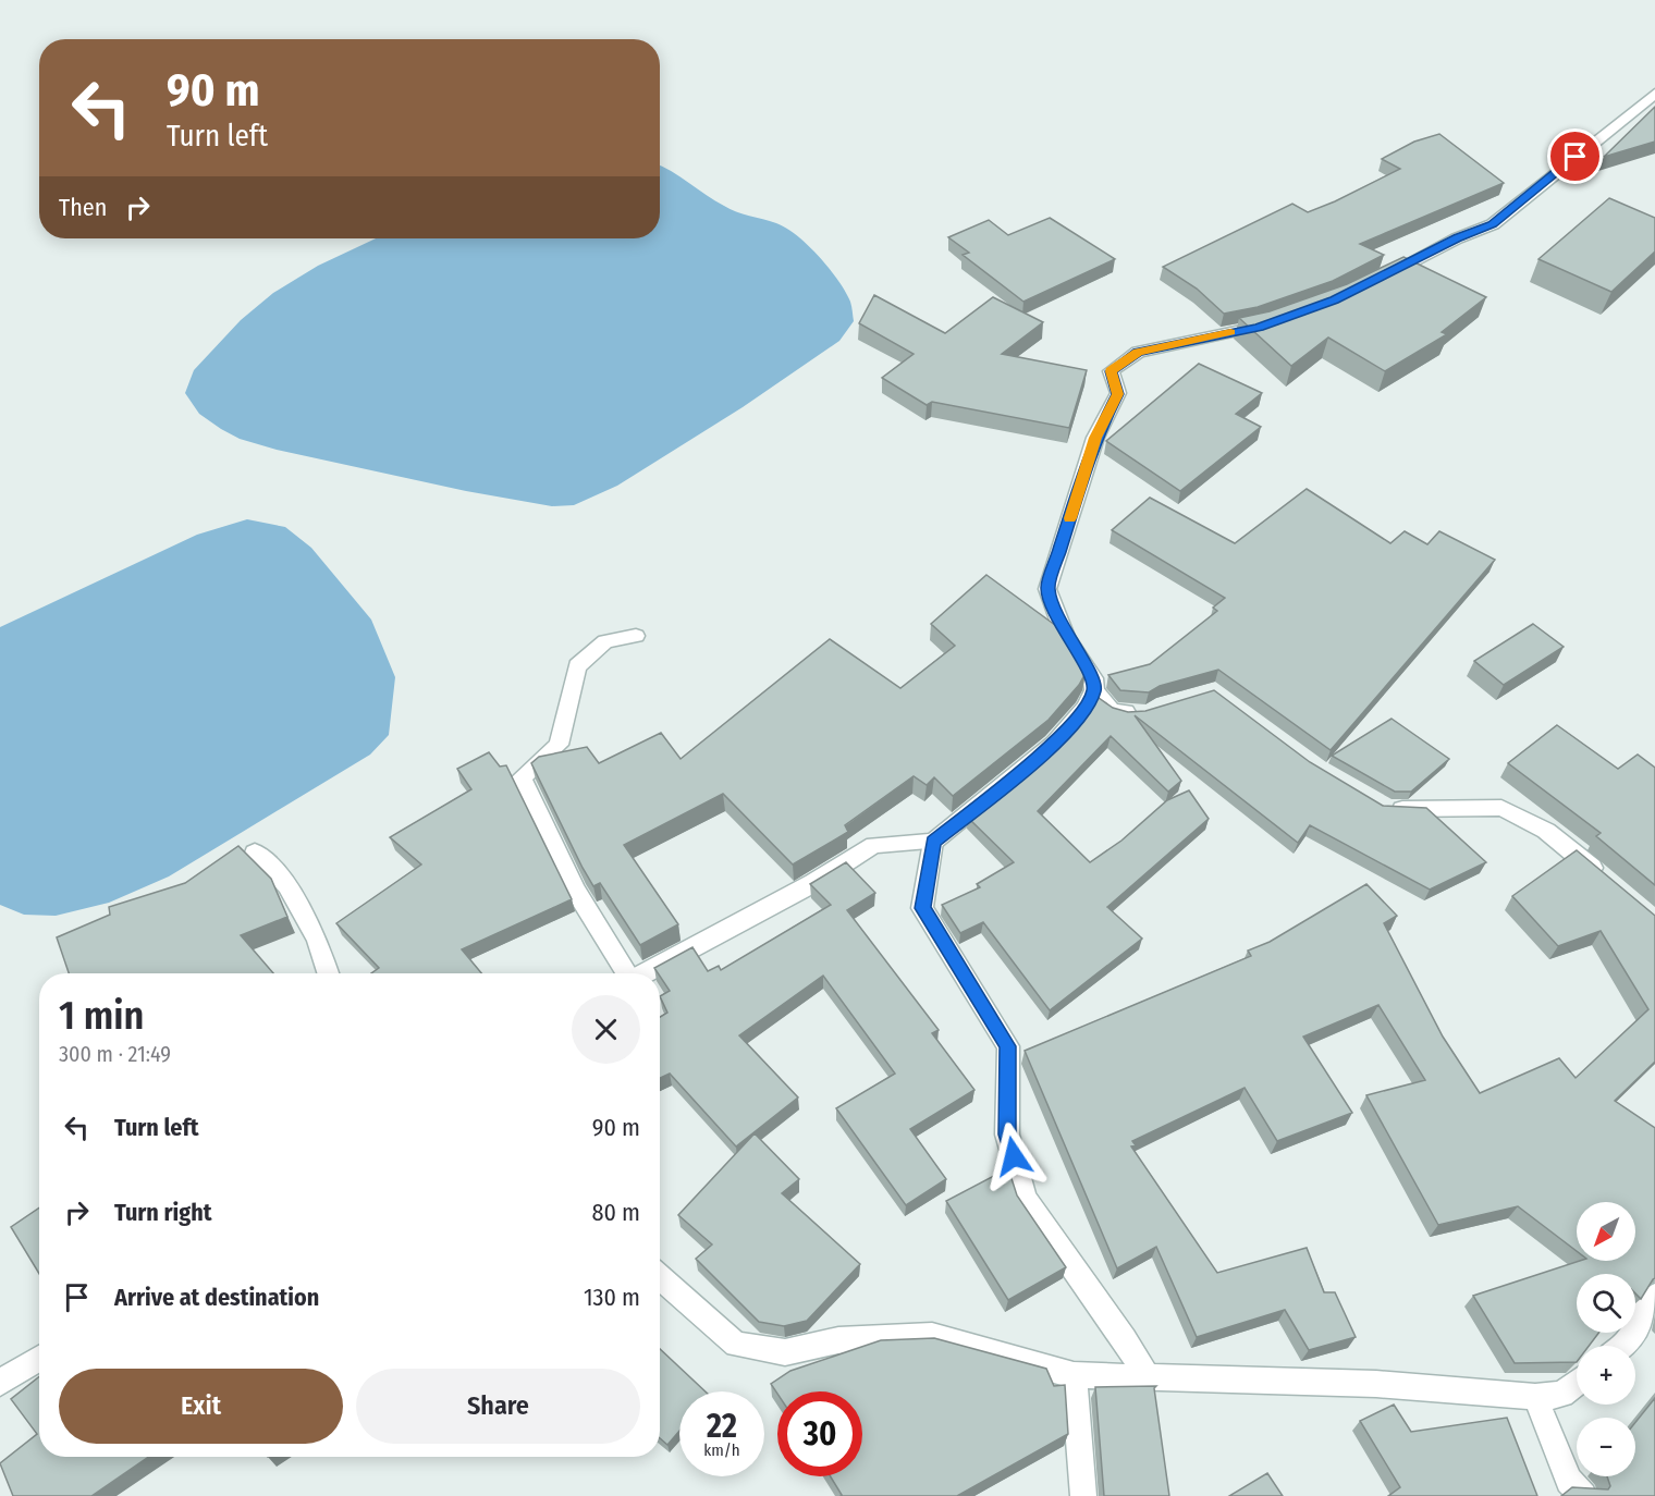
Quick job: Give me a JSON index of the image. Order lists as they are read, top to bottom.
{
  "north": "bottom left",
  "page": {
    "turn": ["90 m", "Turn left"],
    "then": "Then",
    "heading": ["1 min", "300 m · 21:49"],
    "list": [
      {
        "name": "Turn left",
        "value": "90 m"
      },
      {
        "name": "Turn right",
        "value": "80 m"
      },
      {
        "name": "Arrive at destination",
        "value": "130 m"
      }
    ],
    "map_buttons": ["+", "−"],
    "buttons": ["Exit", "Share"],
    "speed": "22 km/h",
    "limit": "30"
  }
}
